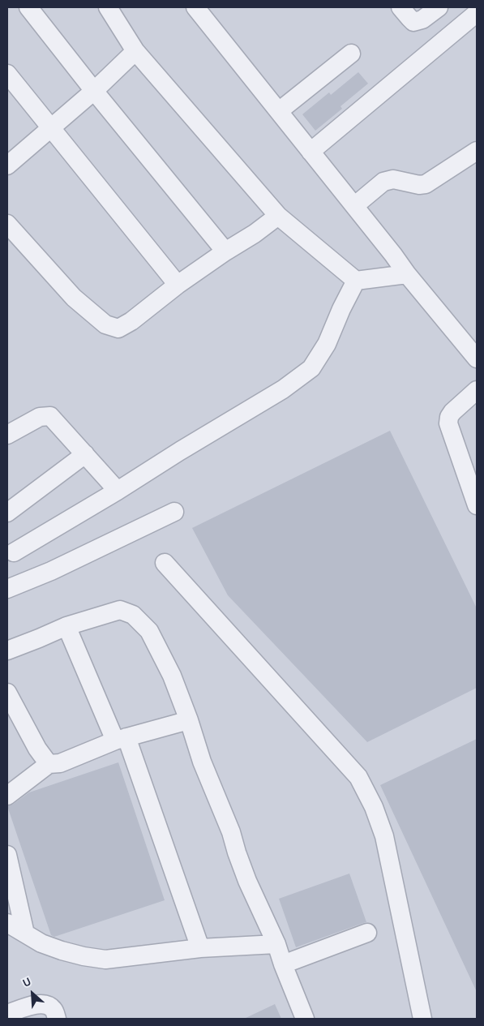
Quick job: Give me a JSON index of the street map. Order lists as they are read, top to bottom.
{
  "north": "top left"
}
